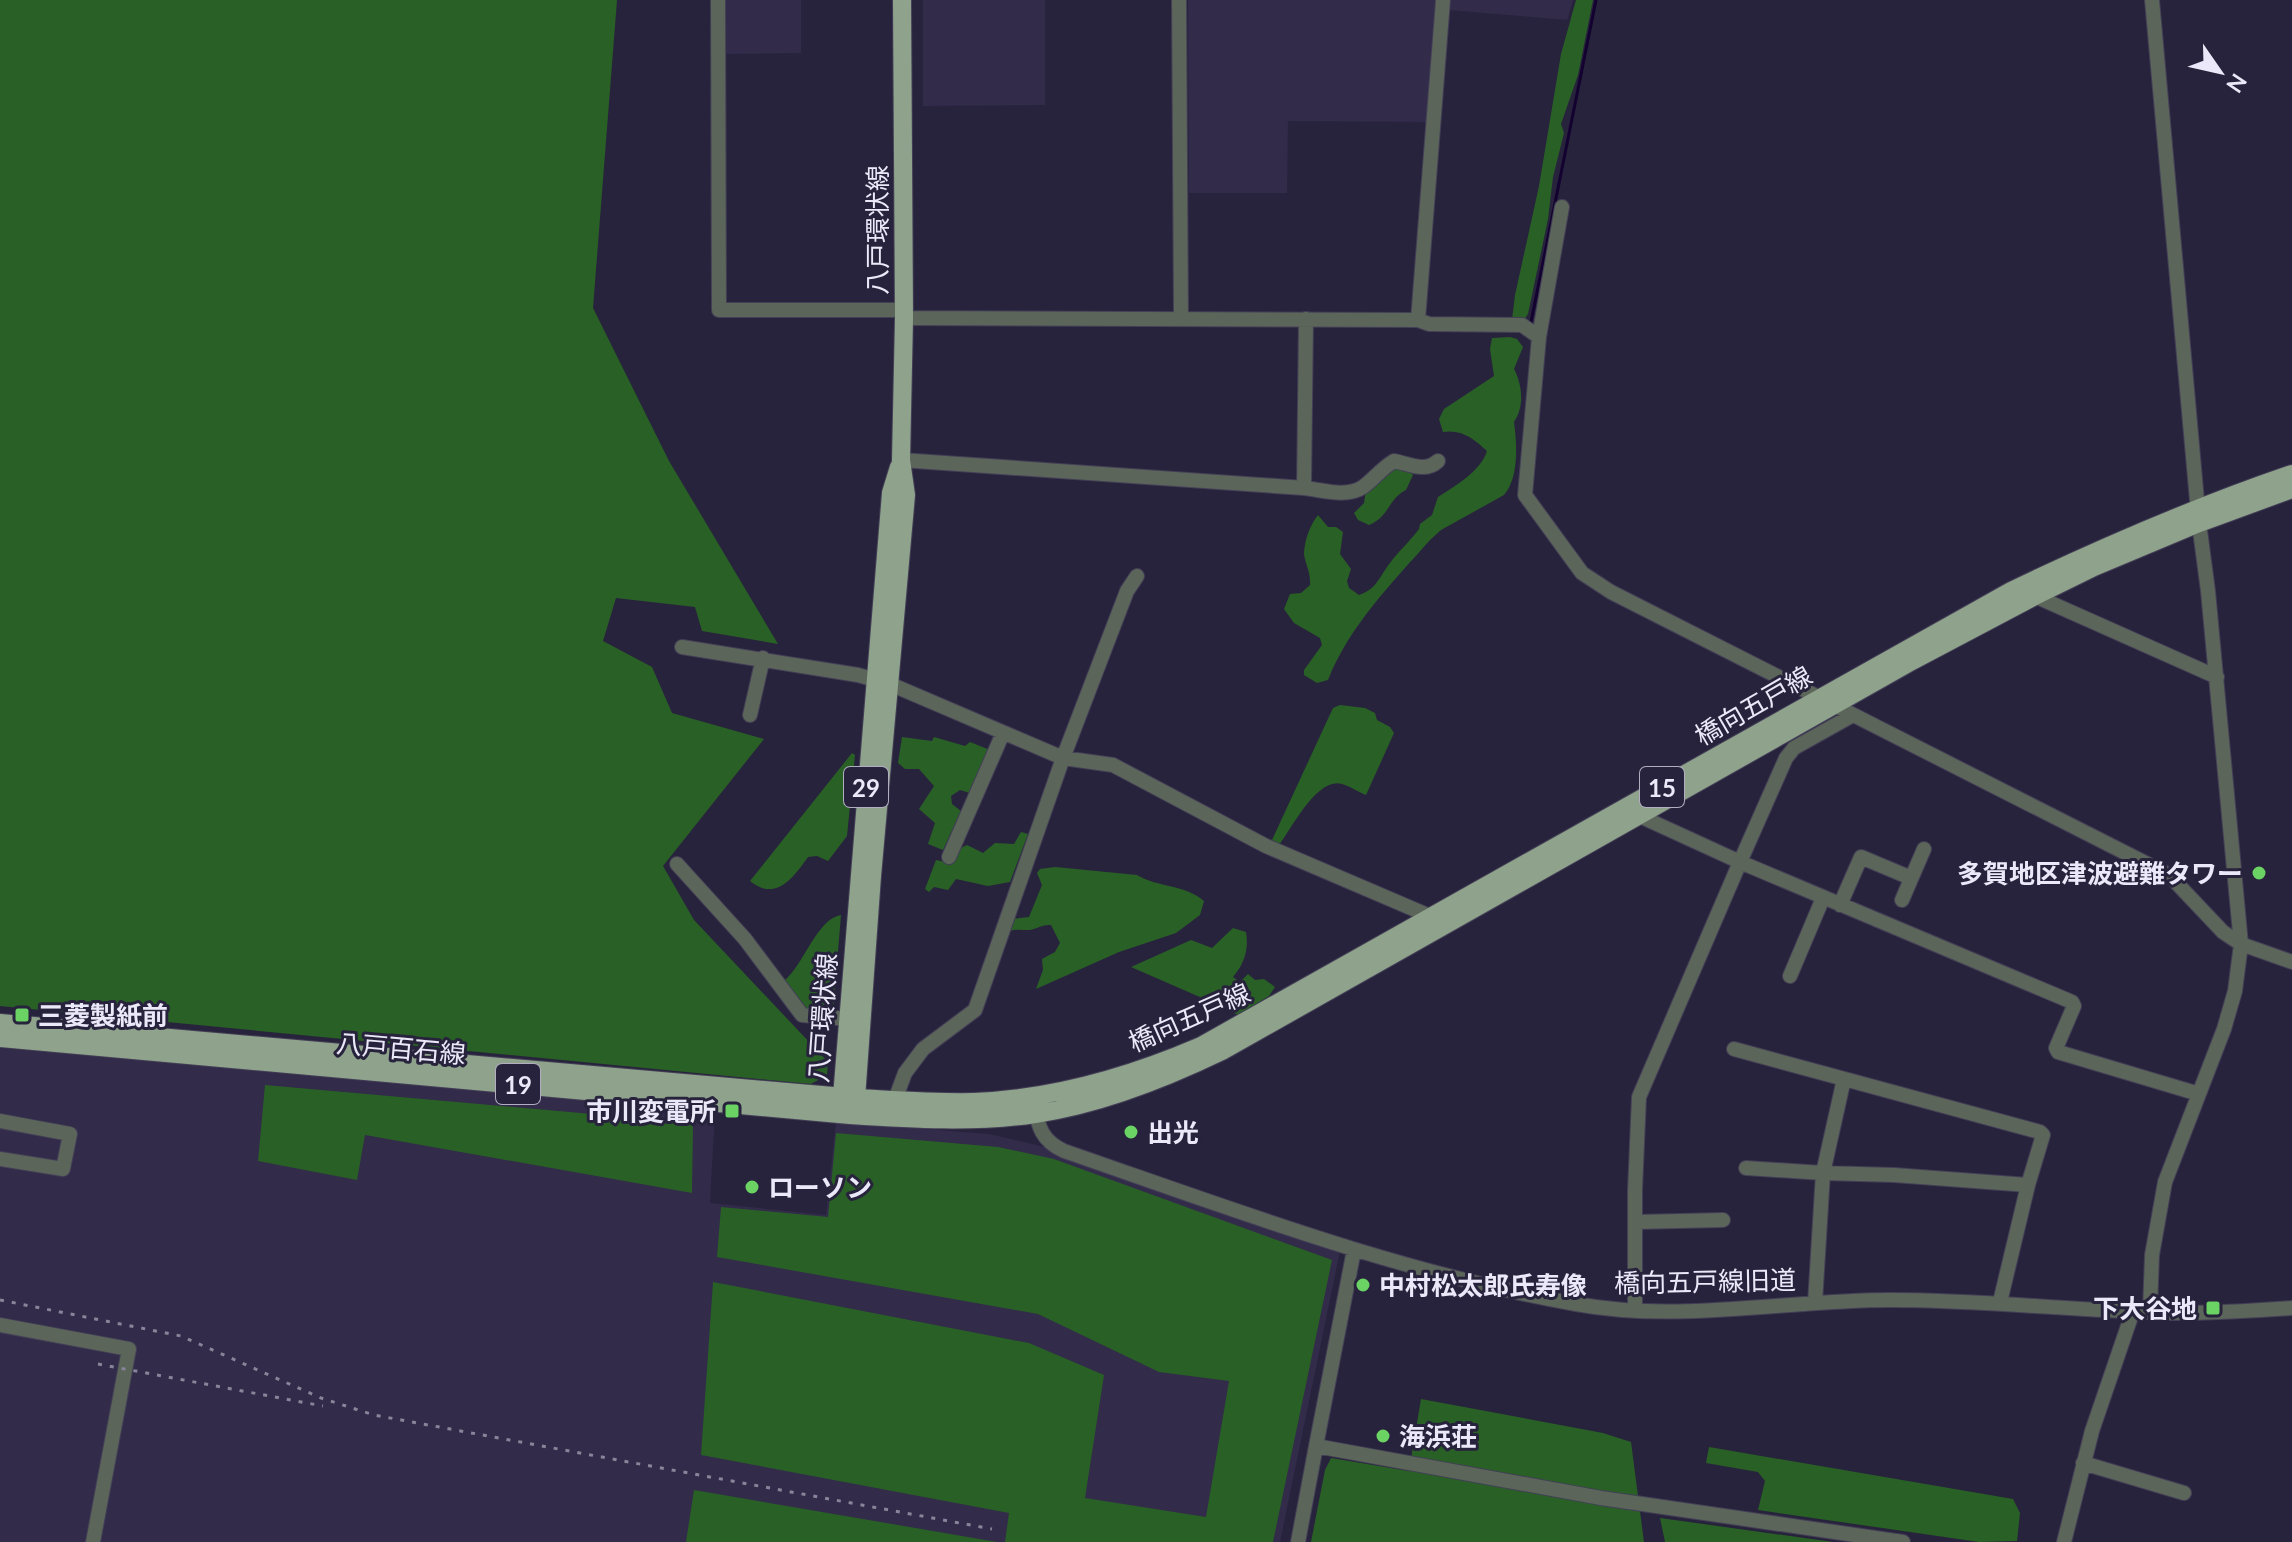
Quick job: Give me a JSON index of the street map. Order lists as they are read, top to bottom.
{
  "streets": {
    "main road": [
      "八戸環状線",
      "橋向五戸線",
      "29",
      "15",
      "八戸百石線",
      "19"
    ],
    "street": ["橋向五戸線旧道"]
  },
  "crossings": [
    ["八戸環状線", "八戸百石線"],
    ["橋向五戸線", "八戸百石線"],
    ["橋向五戸線", "橋向五戸線旧道"],
    ["八戸百石線", "橋向五戸線旧道"]
  ],
  "places": {
    "other": [
      "多賀地区津波避難タワー",
      "出光",
      "ローソン",
      "中村松太郎氏寿像",
      "海浜荘"
    ],
    "transit": ["三菱製紙前", "市川変電所", "下大谷地"]
  },
  "north": "bottom right"
}
